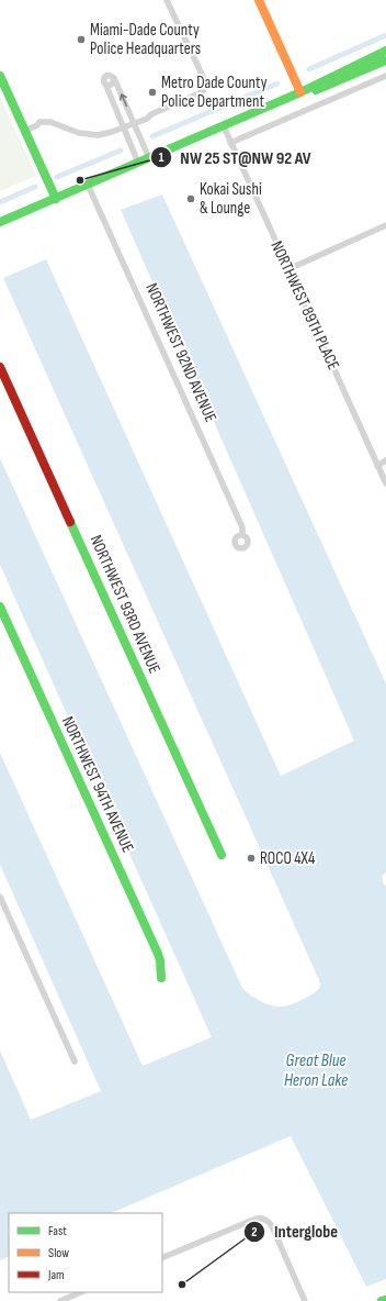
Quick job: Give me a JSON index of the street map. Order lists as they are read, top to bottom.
{
  "streets": {
    "street": [
      "NORTHWEST 89TH PLACE",
      "NORTHWEST 92ND AVENUE",
      "NORTHWEST 93RD AVENUE",
      "NORTHWEST 94TH AVENUE"
    ]
  },
  "water": ["Great Blue Heron Lake"],
  "places": [
    "Miami-Dade County Police Headquarters",
    "Metro Dade County Police Department",
    "NW 25 ST@NW 92 AV",
    "Kokai Sushi & Lounge",
    "ROCO 4X4",
    "Interglobe"
  ],
  "legend": ["Fast", "Slow", "Jam"]
}
